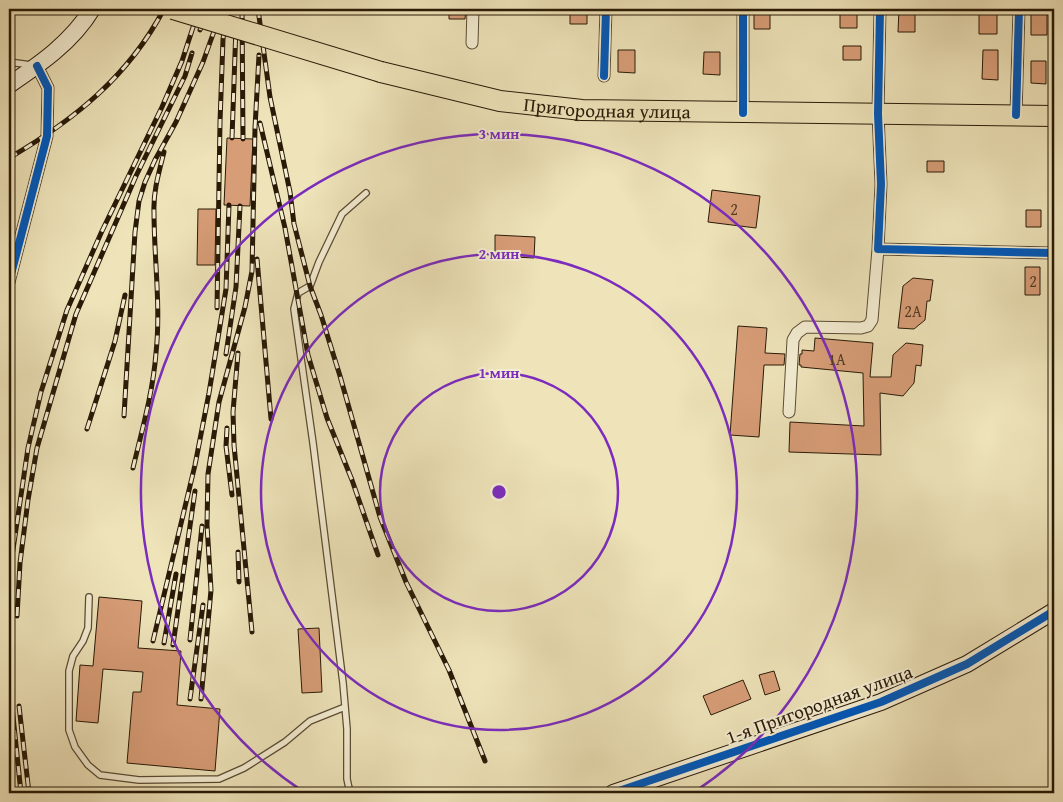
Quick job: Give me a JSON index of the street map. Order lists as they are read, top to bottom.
{
  "streets": {
    "highway": ["Пригородная улица"],
    "street": ["1-я Пригородная улица"]
  },
  "house_numbers": [
    "2",
    "2",
    "2А",
    "1А"
  ],
  "rings": ["3 мин", "2 мин", "1 мин"]
}
